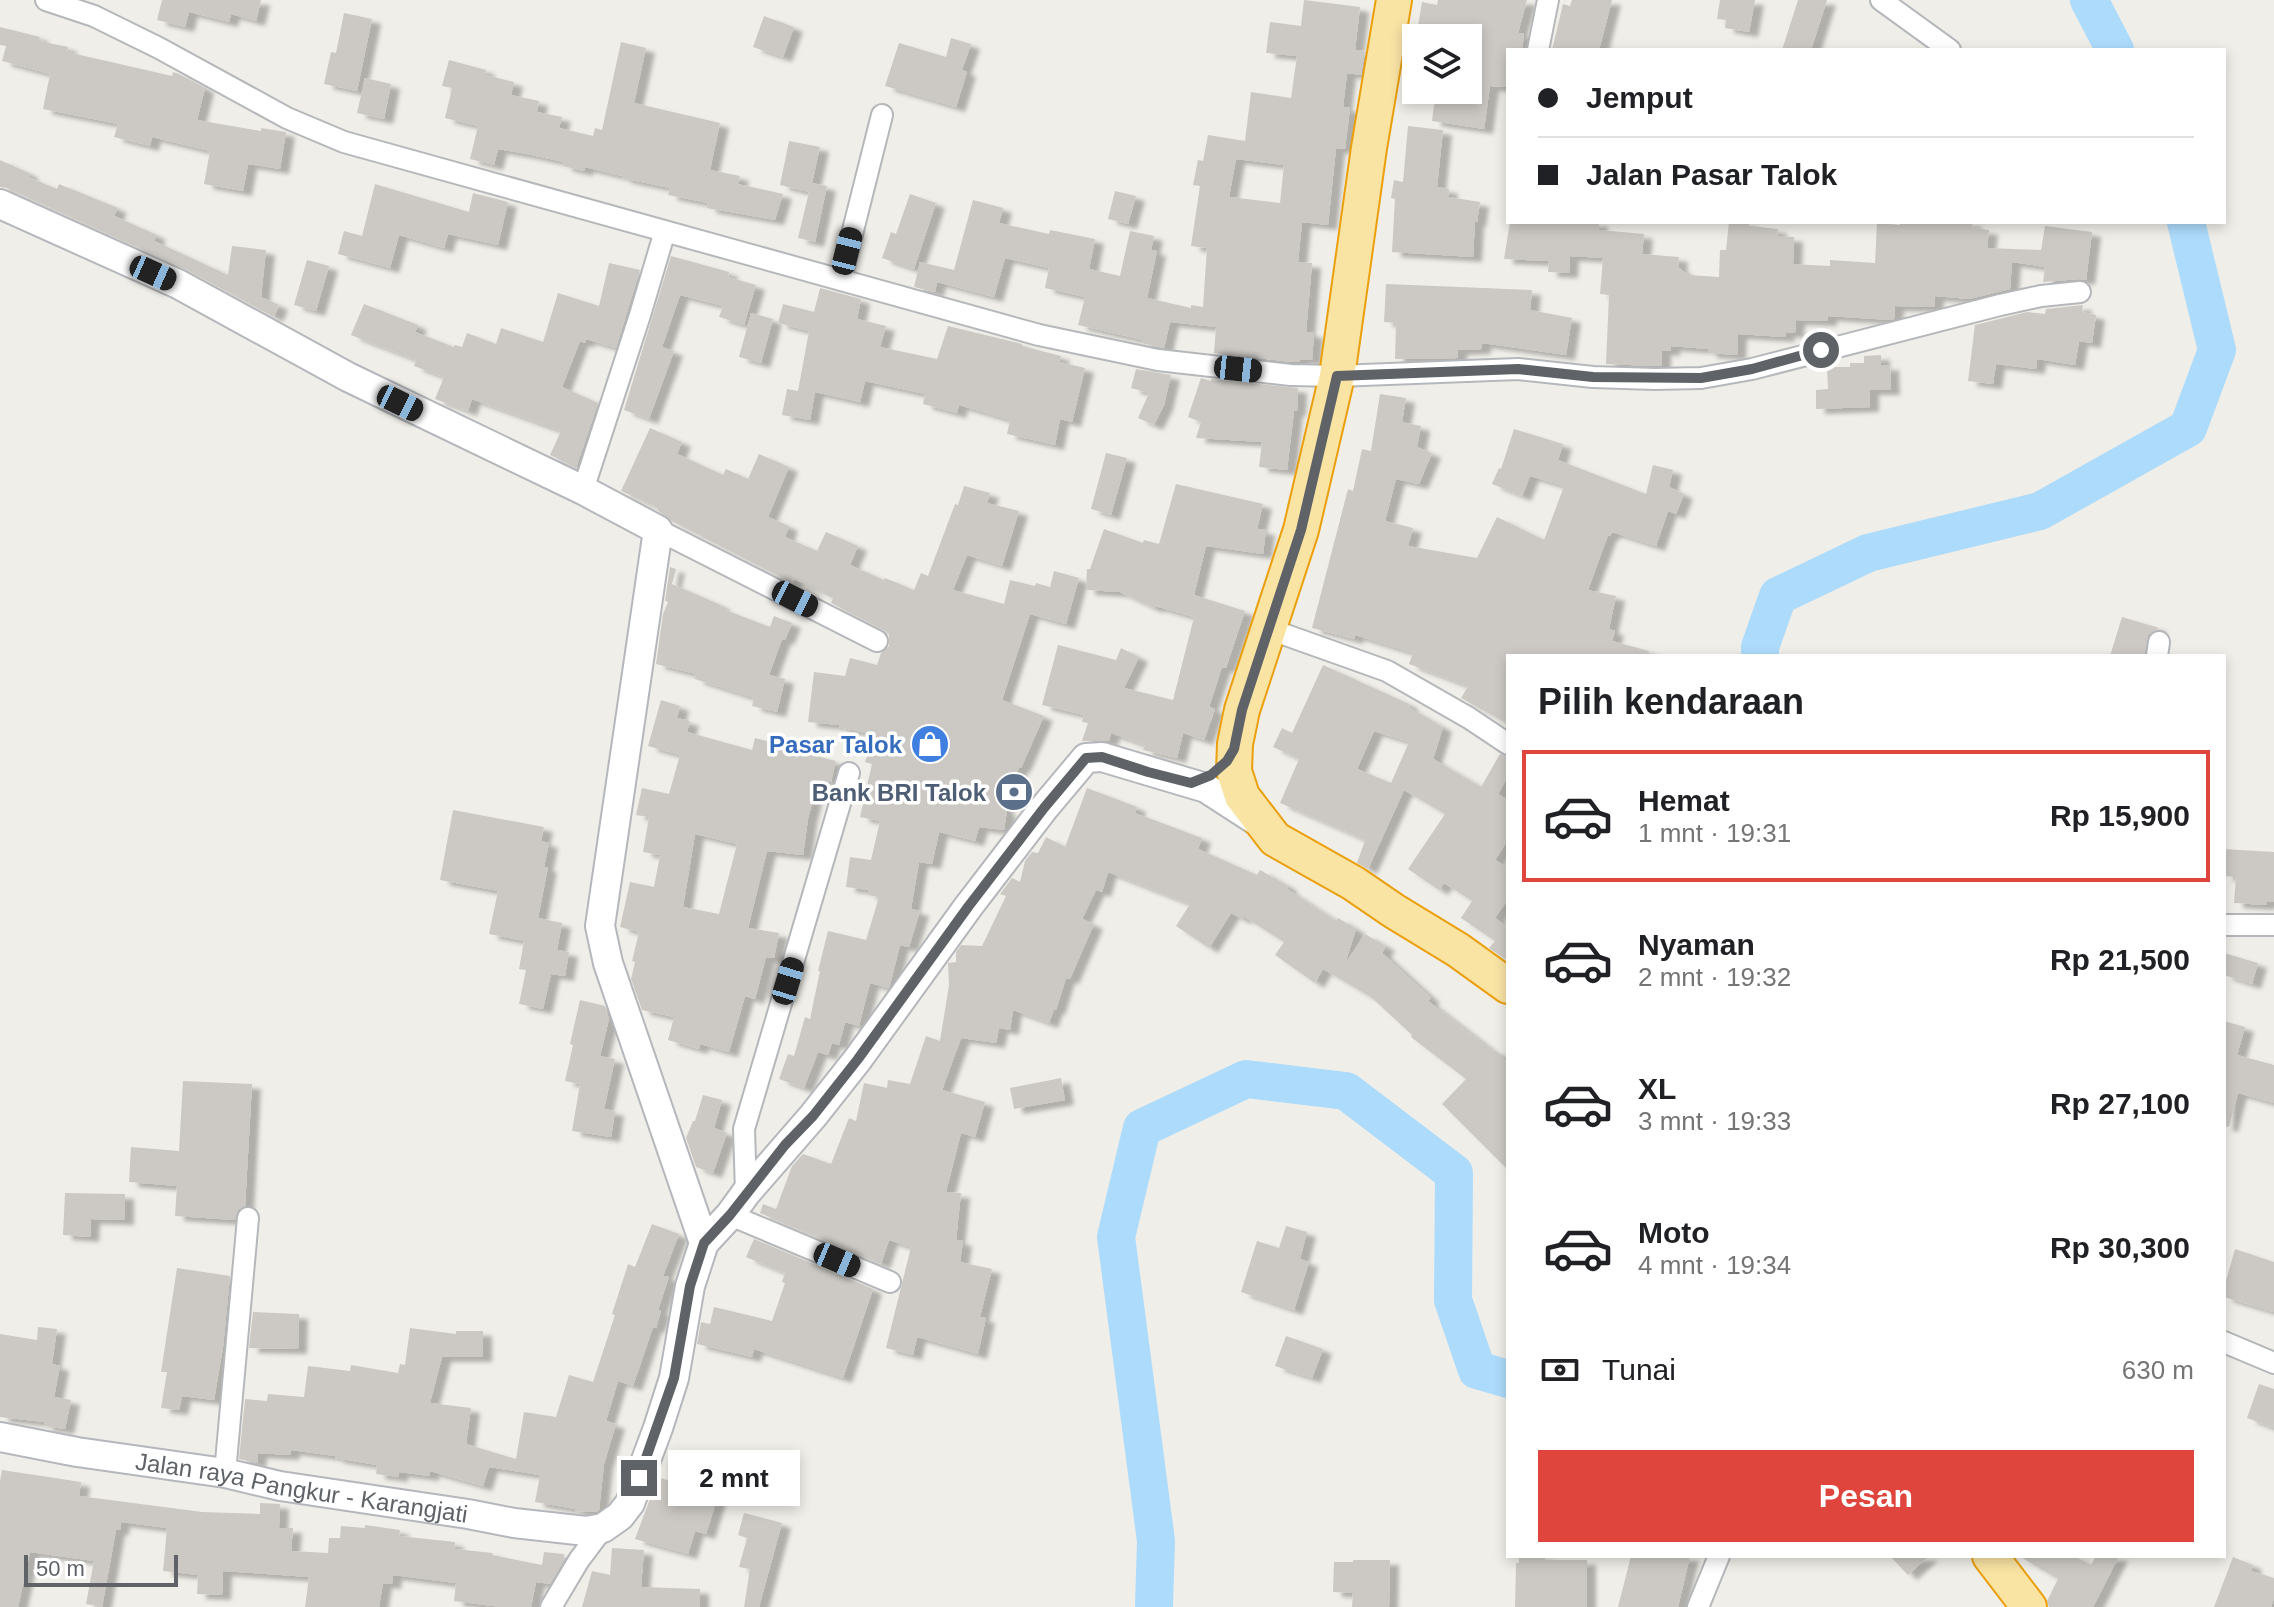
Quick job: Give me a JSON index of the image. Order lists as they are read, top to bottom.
{
  "streets": {
    "main road": ["Jalan raya Pangkur - Karangjati"]
  },
  "places": {
    "shop": ["Pasar Talok"],
    "bank": ["Bank BRI Talok"]
  },
  "scale_bar": "50 m",
  "page": {
    "banner": ["Jemput", "Jalan Pasar Talok"],
    "heading": "Pilih kendaraan",
    "list": [
      {
        "name": "Hemat",
        "note": "1 mnt · 19:31",
        "value": "Rp 15,900"
      },
      {
        "name": "Nyaman",
        "note": "2 mnt · 19:32",
        "value": "Rp 21,500"
      },
      {
        "name": "XL",
        "note": "3 mnt · 19:33",
        "value": "Rp 27,100"
      },
      {
        "name": "Moto",
        "note": "4 mnt · 19:34",
        "value": "Rp 30,300"
      }
    ],
    "pay": ["Tunai", "630 m"],
    "buttons": "Pesan",
    "bubble": "2 mnt",
    "scale": "50 m"
  }
}
